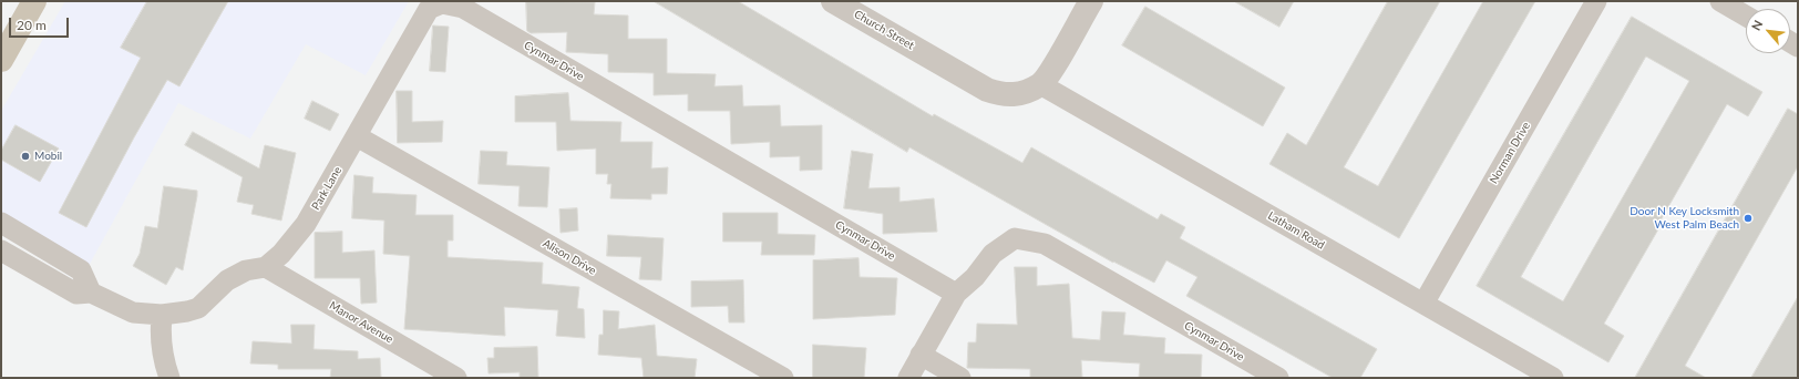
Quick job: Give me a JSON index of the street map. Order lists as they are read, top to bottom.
{
  "streets": {
    "street": [
      "Church Street",
      "Cynmar Drive",
      "Norman Drive",
      "Park Lane",
      "Latham Road",
      "Alison Drive",
      "Manor Avenue"
    ]
  },
  "crossings": [
    ["Church Street", "Latham Road"],
    ["Cynmar Drive", "Park Lane"],
    ["Norman Drive", "Latham Road"],
    ["Park Lane", "Alison Drive"],
    ["Park Lane", "Manor Avenue"]
  ],
  "places": ["Mobil", "Door N Key Locksmith West Palm Beach"],
  "scale_bar": "20 m",
  "north": "top left"
}
